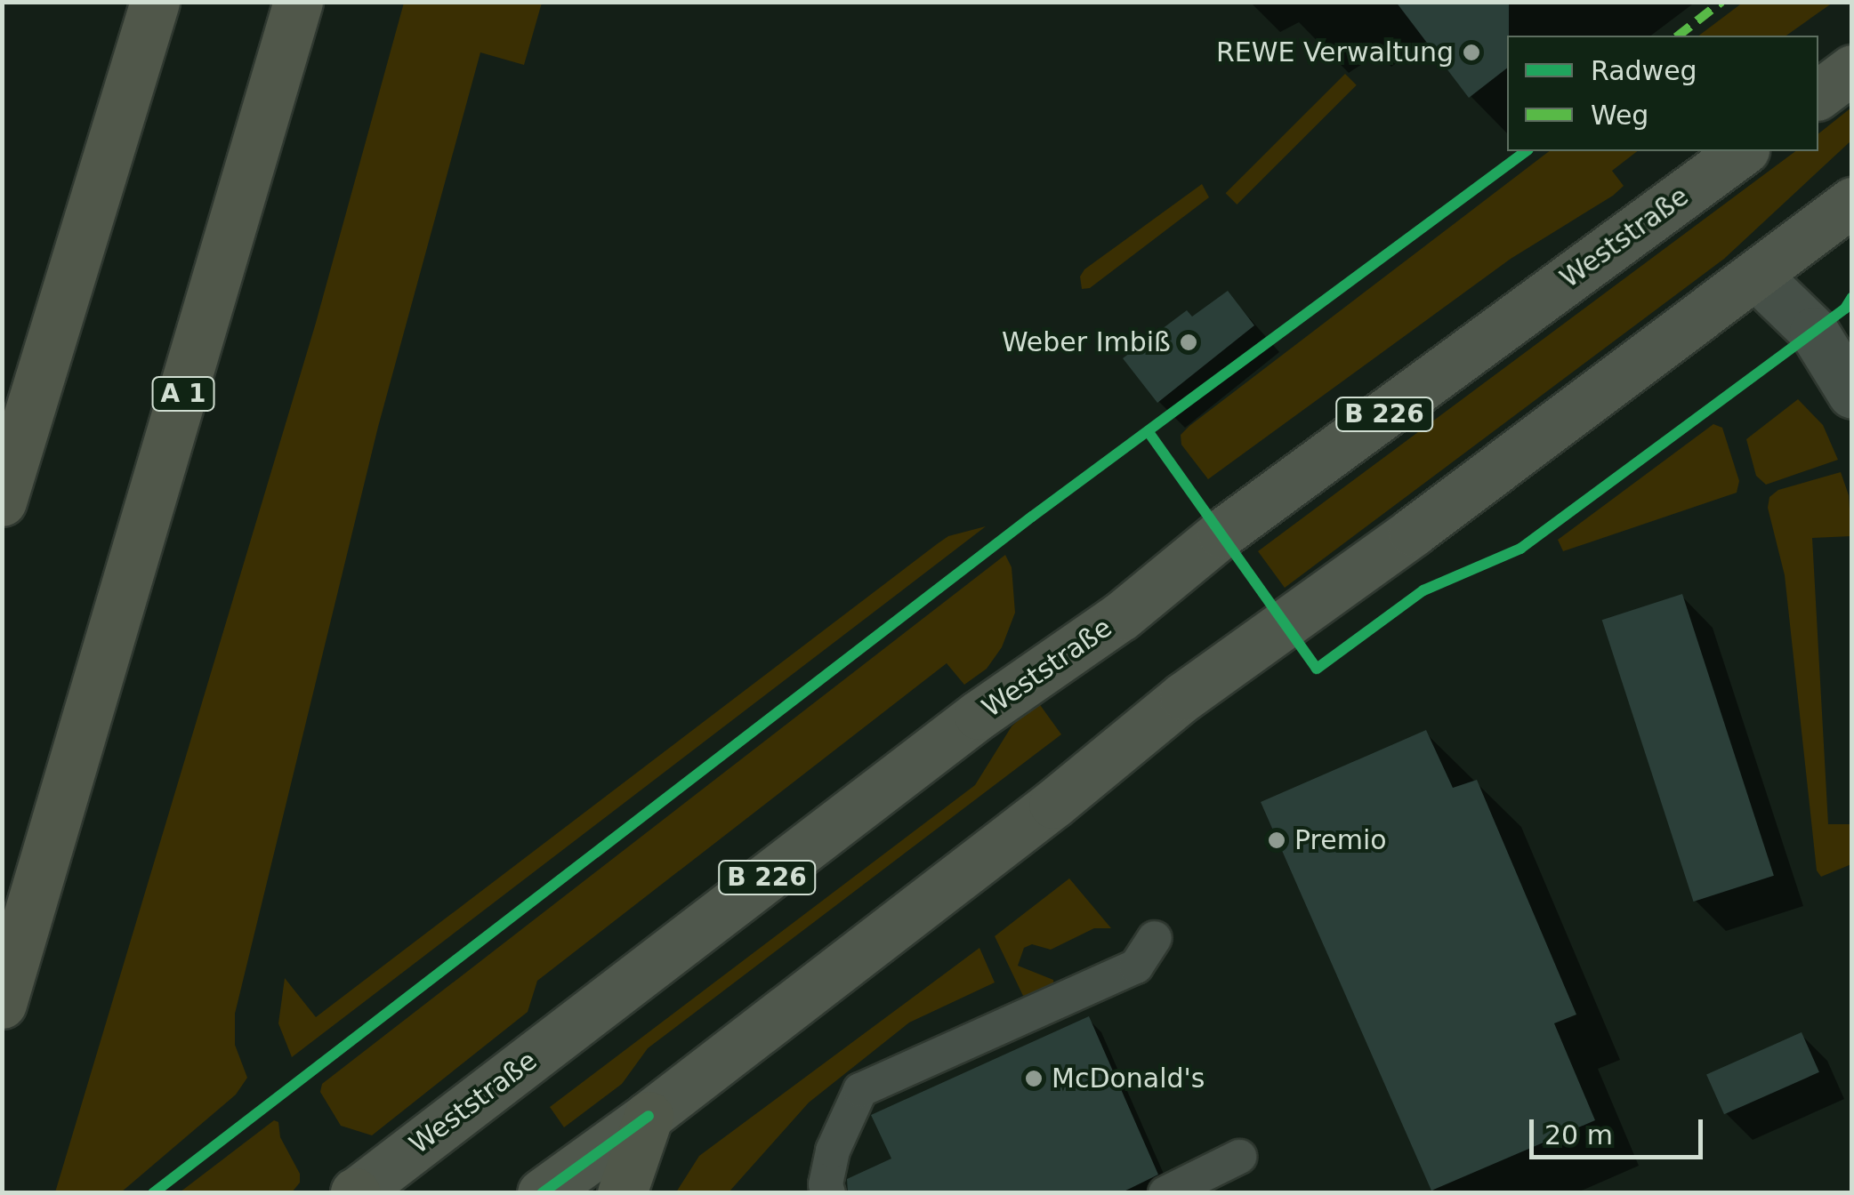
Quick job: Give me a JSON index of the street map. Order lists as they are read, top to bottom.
{
  "streets": {
    "highway": ["A 1"],
    "main road": ["Weststraße", "B 226"]
  },
  "places": [
    "REWE Verwaltung",
    "Weber Imbiß",
    "Premio",
    "McDonald's"
  ],
  "legend": ["Radweg", "Weg"],
  "scale_bar": "20 m"
}
